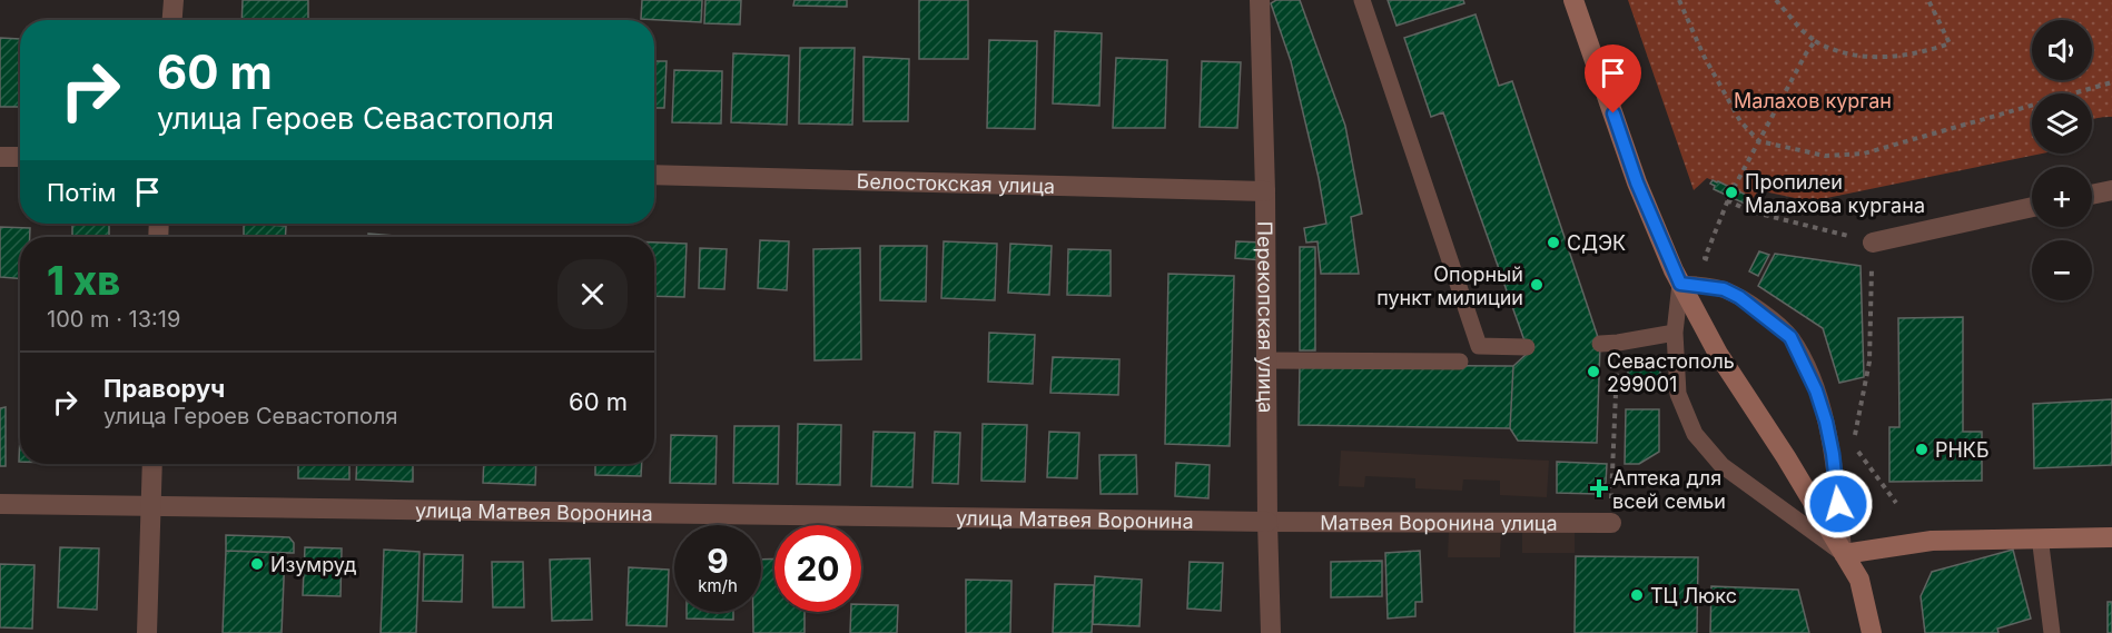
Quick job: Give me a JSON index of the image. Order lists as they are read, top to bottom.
{
  "streets": {
    "street": [
      "Белостокская улица",
      "Перекопская улица",
      "улица Матвея Воронина",
      "Матвея Воронина улица"
    ]
  },
  "crossings": [
    ["Белостокская улица", "Перекопская улица"],
    ["Перекопская улица", "улица Матвея Воронина"],
    ["Перекопская улица", "Матвея Воронина улица"],
    ["улица Матвея Воронина", "Матвея Воронина улица"]
  ],
  "parks": ["Малахов курган"],
  "places": {
    "other": [
      "Пропилеи Малахова кургана",
      "СДЭК",
      "Опорный пункт милиции",
      "Севастополь 299001",
      "РНКБ",
      "Изумруд",
      "ТЦ Люкс"
    ],
    "health": ["Аптека для всей семьи"]
  },
  "page": {
    "map_buttons": ["+", "−"],
    "turn": ["60 m", "улица Героев Севастополя"],
    "then": "Потім",
    "heading": ["1 хв", "100 m · 13:19"],
    "list": [
      {
        "name": "Праворуч",
        "note": "улица Героев Севастополя",
        "value": "60 m"
      }
    ],
    "speed": "9 km/h",
    "limit": "20"
  }
}
